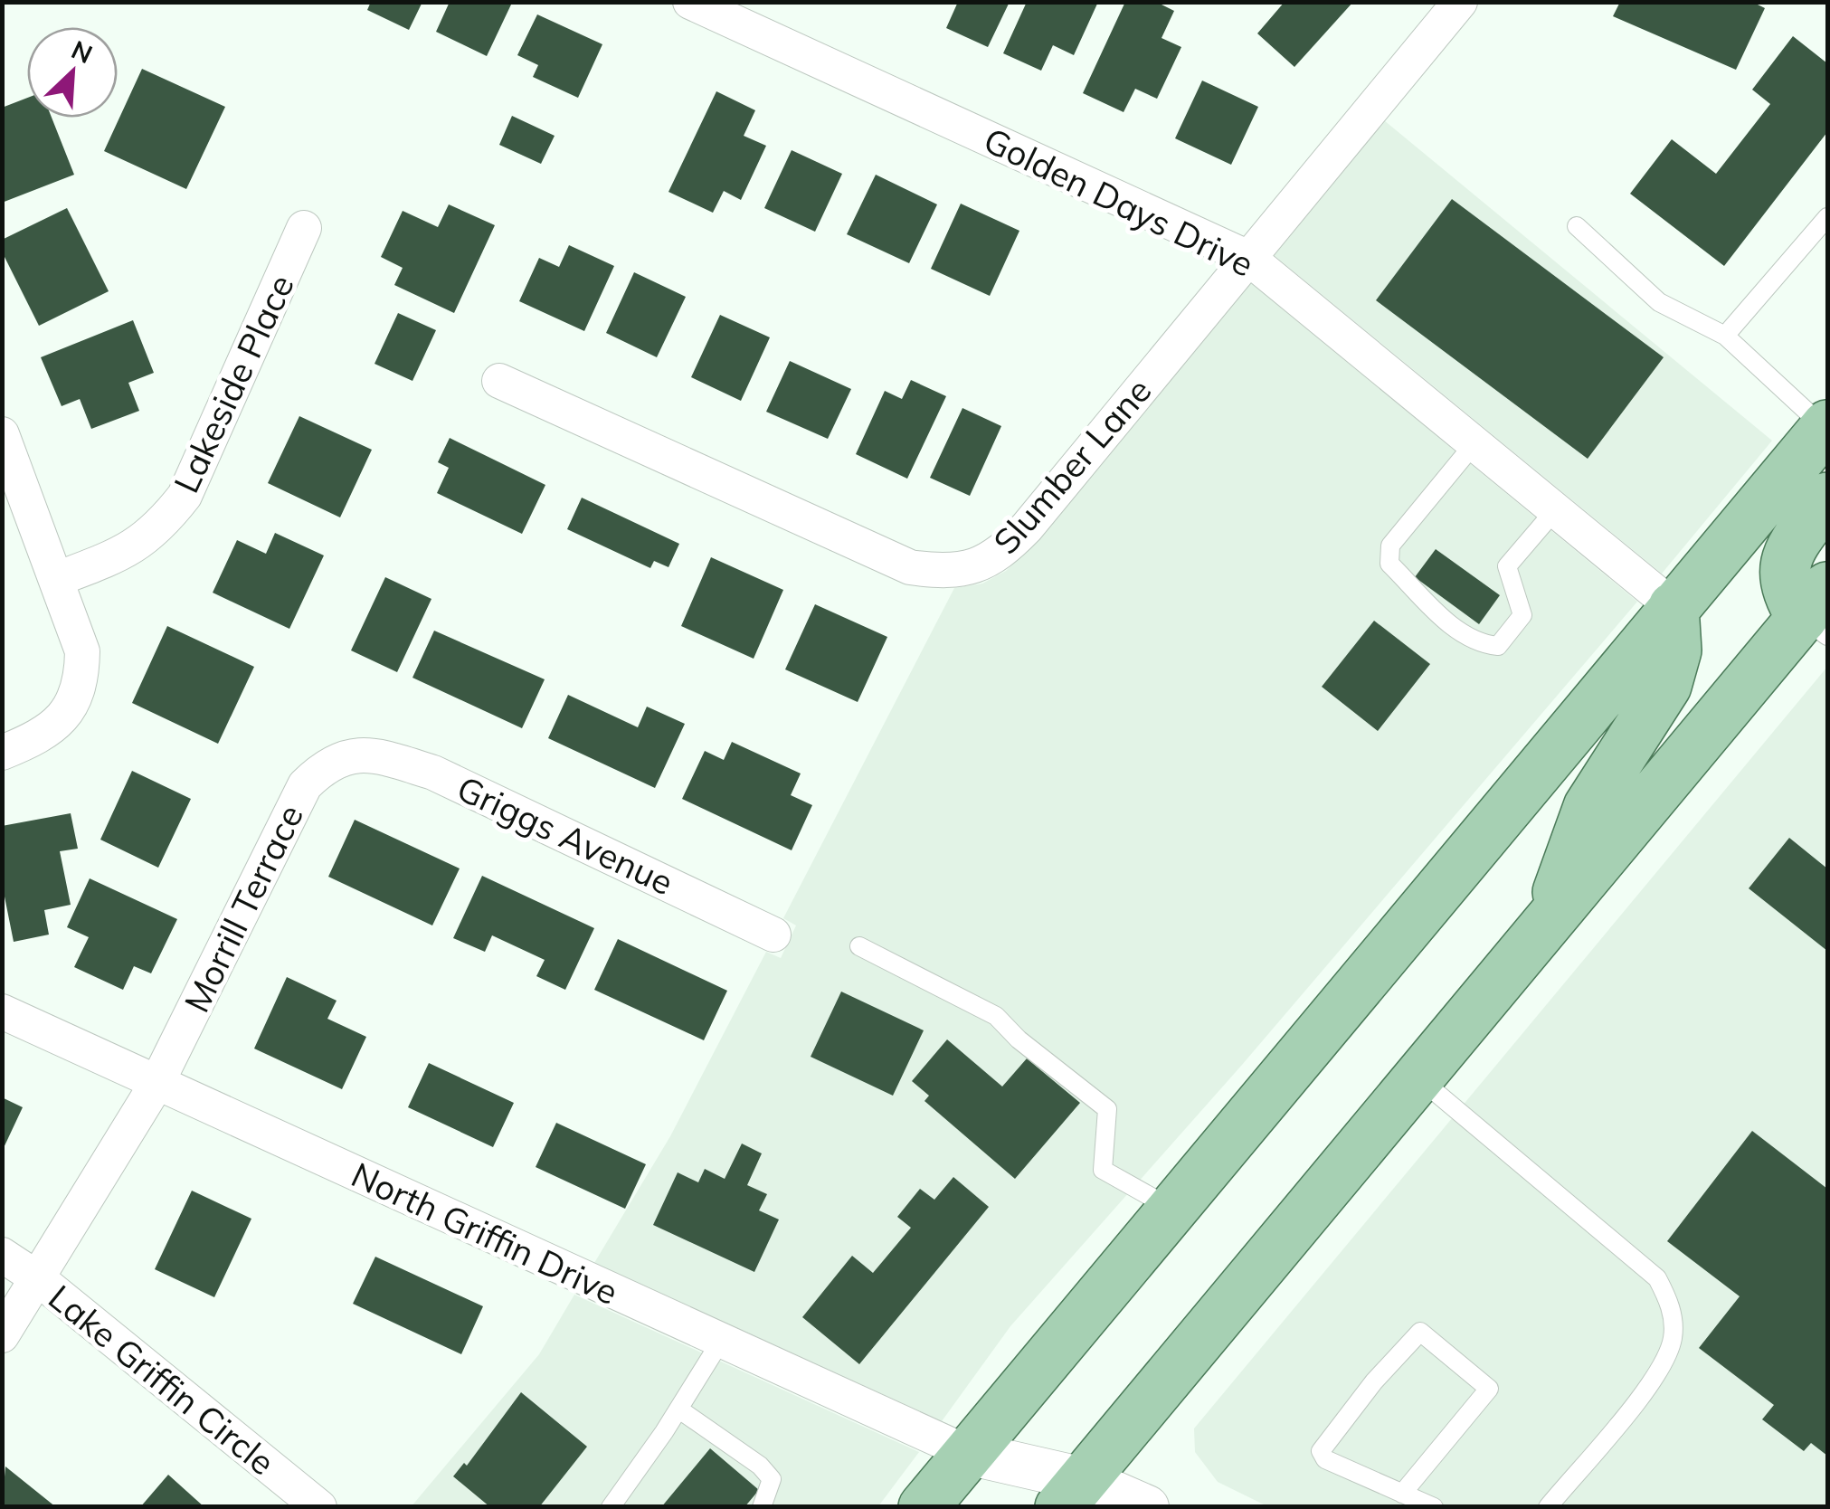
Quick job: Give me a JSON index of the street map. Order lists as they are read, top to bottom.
{
  "streets": {
    "street": [
      "Golden Days Drive",
      "Lakeside Place",
      "Slumber Lane",
      "Griggs Avenue",
      "Morrill Terrace",
      "North Griffin Drive",
      "Lake Griffin Circle"
    ]
  },
  "crossings": [
    ["Golden Days Drive", "Slumber Lane"],
    ["Griggs Avenue", "Morrill Terrace"],
    ["Morrill Terrace", "North Griffin Drive"],
    ["Morrill Terrace", "Lake Griffin Circle"]
  ],
  "north": "top right"
}
